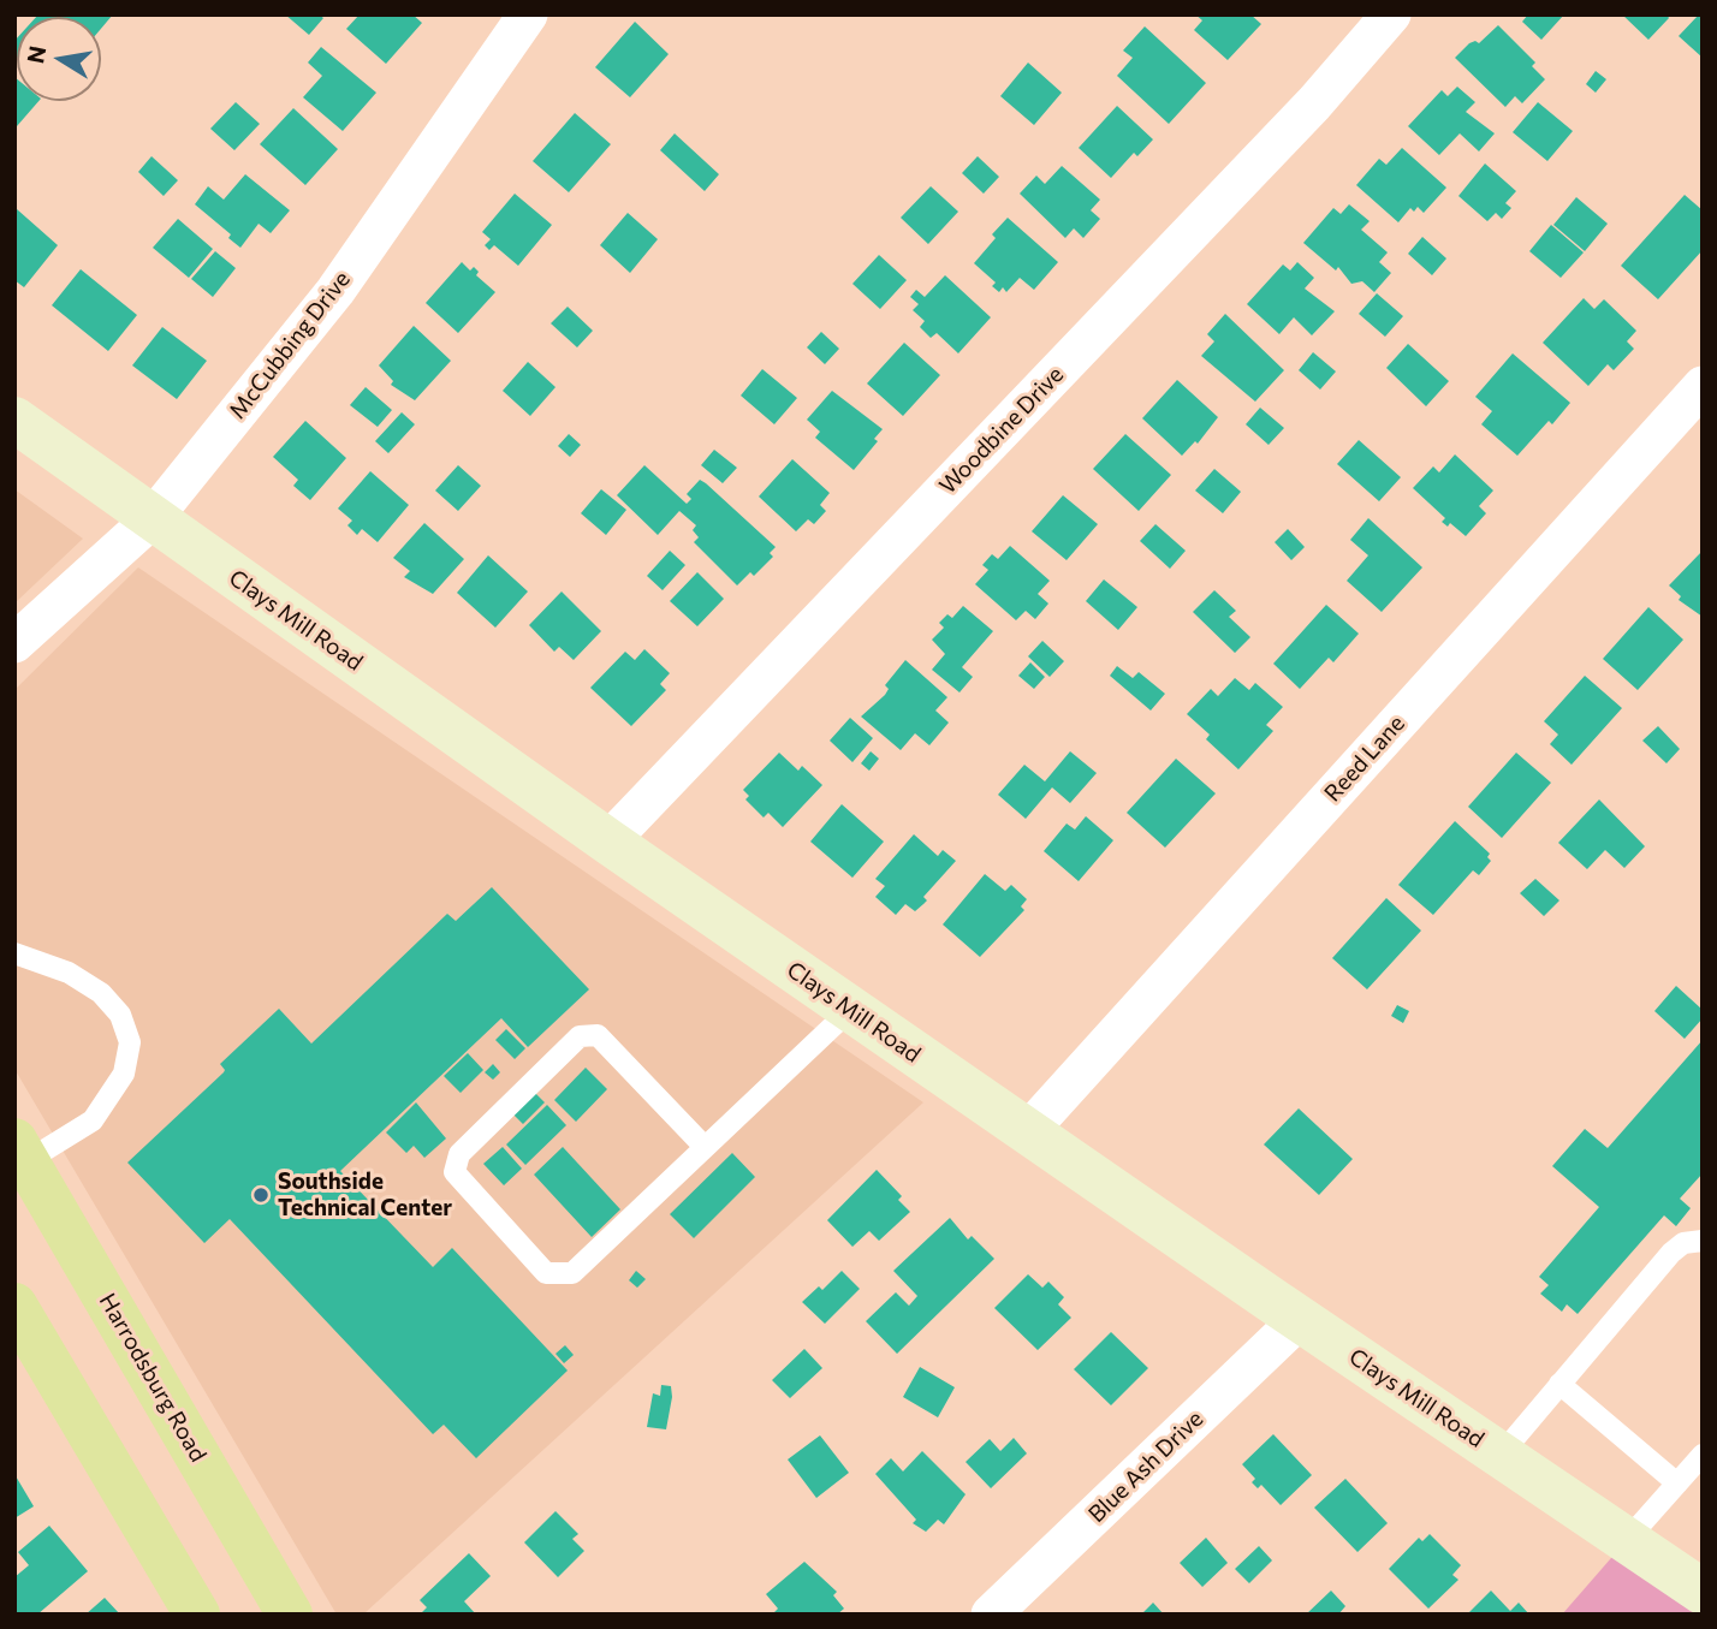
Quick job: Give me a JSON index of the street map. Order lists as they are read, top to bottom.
{
  "streets": {
    "main road": ["Clays Mill Road", "Harrodsburg Road"],
    "street": [
      "McCubbing Drive",
      "Woodbine Drive",
      "Reed Lane",
      "Blue Ash Drive"
    ]
  },
  "crossings": [
    ["McCubbing Drive", "Clays Mill Road"],
    ["Woodbine Drive", "Clays Mill Road"],
    ["Clays Mill Road", "Reed Lane"],
    ["Clays Mill Road", "Blue Ash Drive"]
  ],
  "places": ["Southside Technical Center"],
  "north": "left"
}
